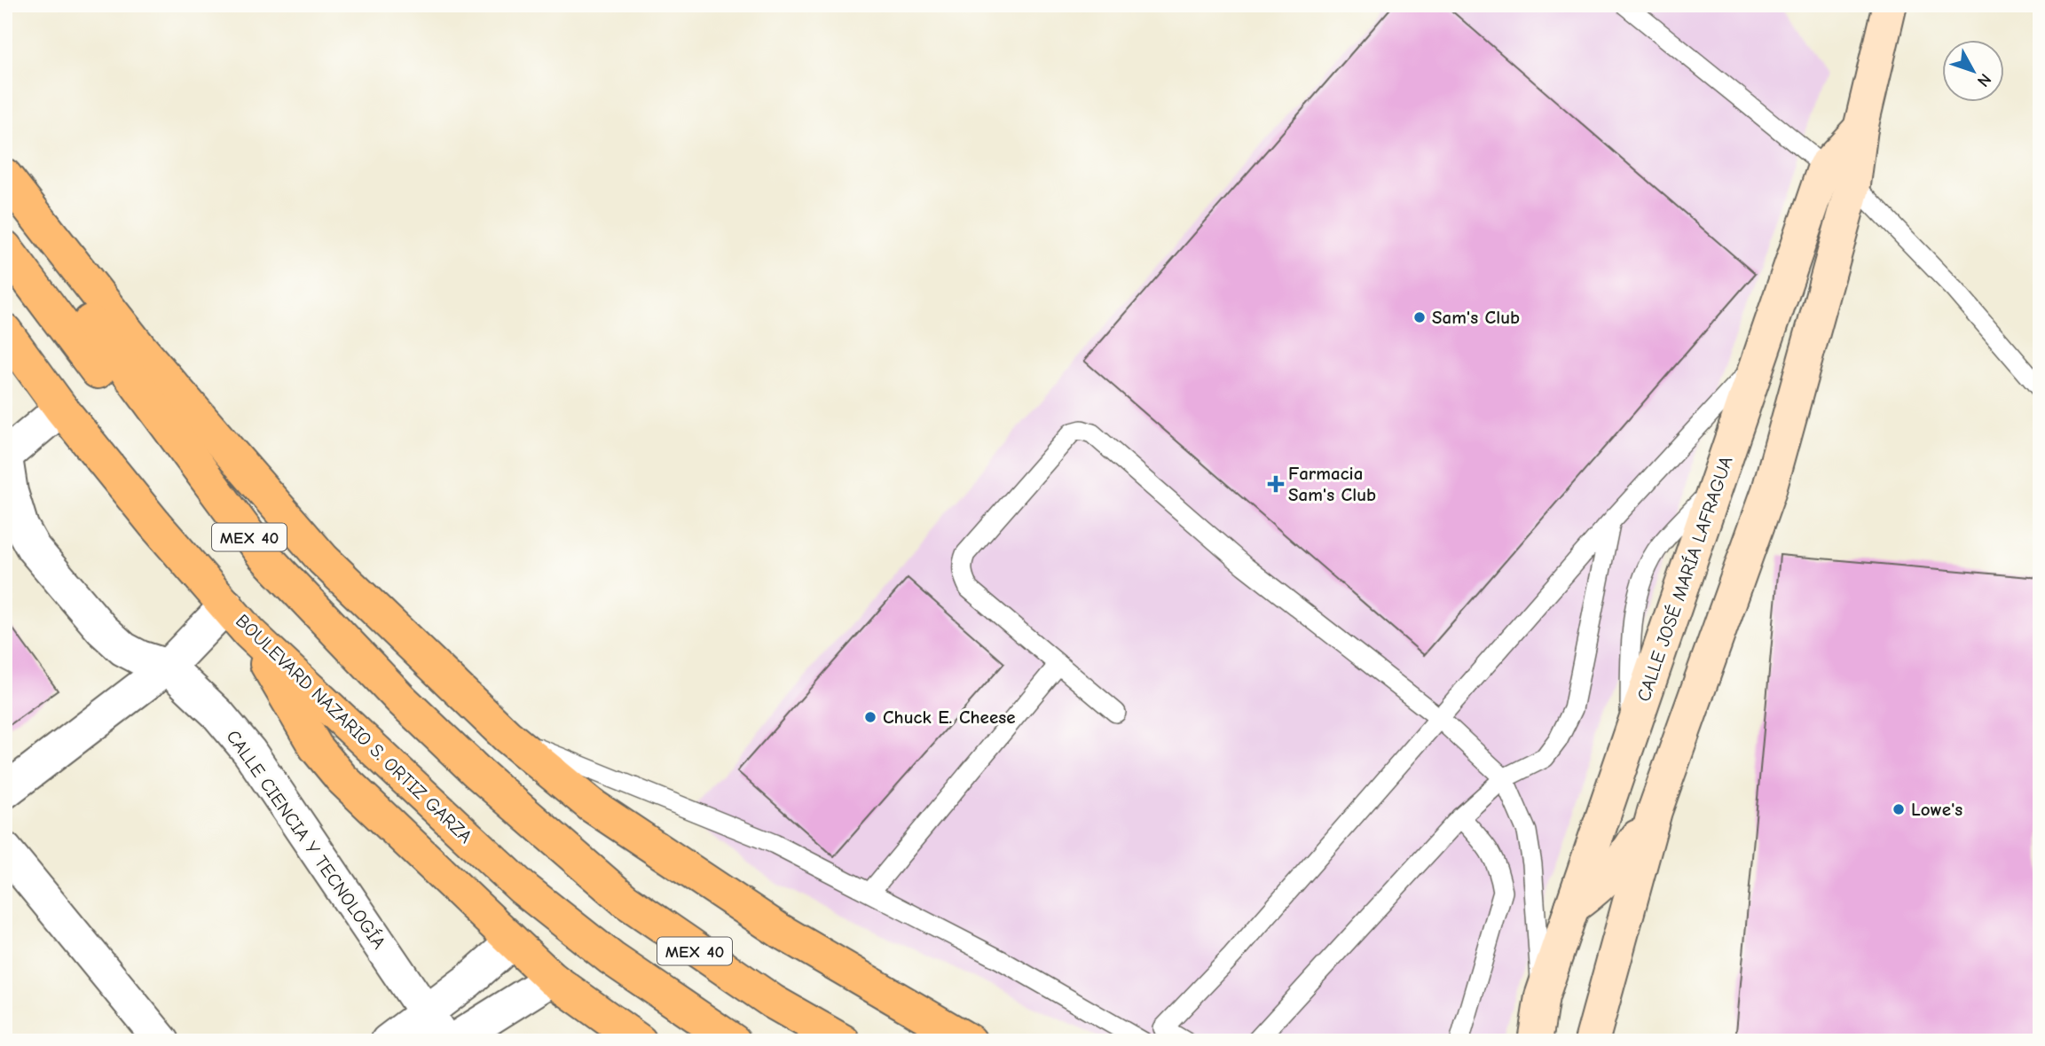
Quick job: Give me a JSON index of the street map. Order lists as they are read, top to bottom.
{
  "streets": {
    "highway": ["MEX 40", "BOULEVARD NAZARIO S. ORTIZ GARZA"],
    "main road": ["CALLE JOSÉ MARÍA LAFRAGUA"],
    "street": ["CALLE CIENCIA Y TECNOLOGÍA"]
  },
  "places": {
    "other": ["Sam's Club", "Chuck E. Cheese", "Lowe's"],
    "health": ["Farmacia Sam's Club"]
  },
  "north": "bottom right"
}
